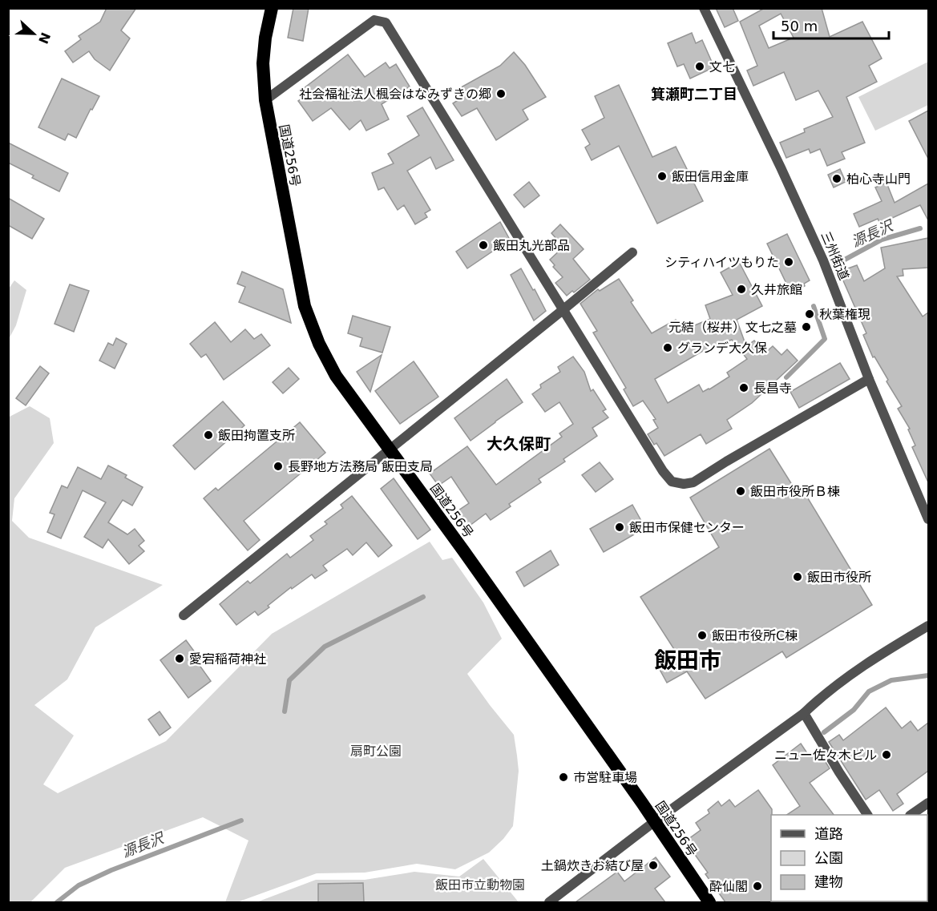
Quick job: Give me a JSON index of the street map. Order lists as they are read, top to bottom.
{
  "streets": {
    "highway": ["国道256号"],
    "street": ["三州街道"]
  },
  "districts": ["箕瀬町二丁目", "大久保町", "飯田市"],
  "water": ["源長沢"],
  "parks": ["扇町公園", "飯田市立動物園"],
  "places": [
    "文七",
    "社会福祉法人楓会はなみずきの郷",
    "飯田信用金庫",
    "柏心寺山門",
    "飯田丸光部品",
    "シティハイツもりた",
    "久井旅館",
    "秋葉権現",
    "元結（桜井）文七之墓",
    "グランデ大久保",
    "長昌寺",
    "飯田拘置支所",
    "長野地方法務局 飯田支局",
    "飯田市役所Ｂ棟",
    "飯田市保健センター",
    "飯田市役所",
    "飯田市役所C棟",
    "愛宕稲荷神社",
    "ニュー佐々木ビル",
    "市営駐車場",
    "土鍋炊きお結び屋",
    "酔仙閣"
  ],
  "legend": ["道路", "公園", "建物"],
  "scale_bar": "50 m",
  "north": "right"
}
